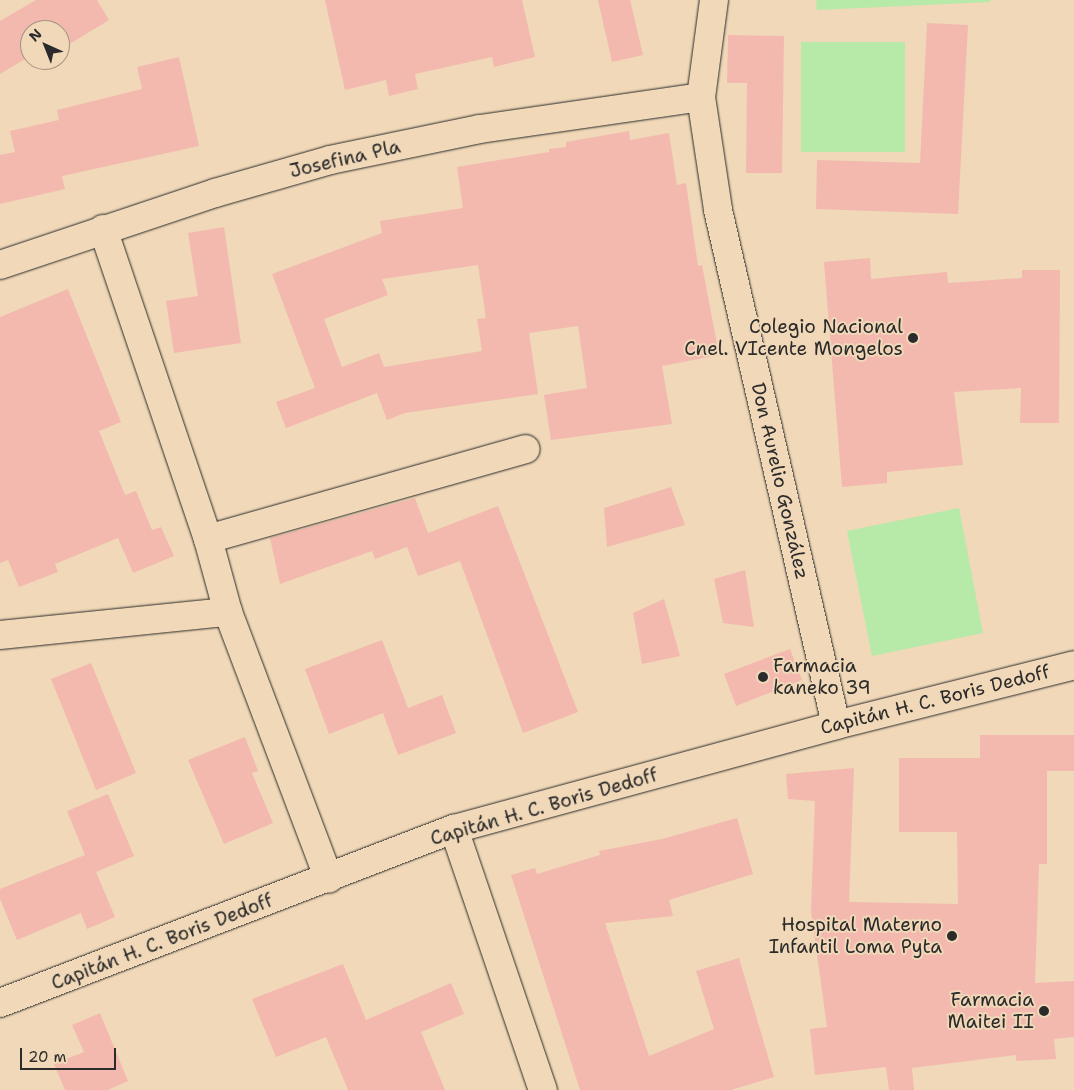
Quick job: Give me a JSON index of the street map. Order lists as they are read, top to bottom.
{
  "streets": {
    "street": ["Josefina Pla", "Don Aurelio González", "Capitán H. C. Boris Dedoff"]
  },
  "crossings": [
    ["Josefina Pla", "Don Aurelio González"],
    ["Don Aurelio González", "Capitán H. C. Boris Dedoff"]
  ],
  "places": [
    "Colegio Nacional Cnel. VIcente Mongelos",
    "Farmacia kaneko 39",
    "Hospital Materno Infantil Loma Pyta",
    "Farmacia Maitei II"
  ],
  "scale_bar": "20 m",
  "north": "top left"
}
